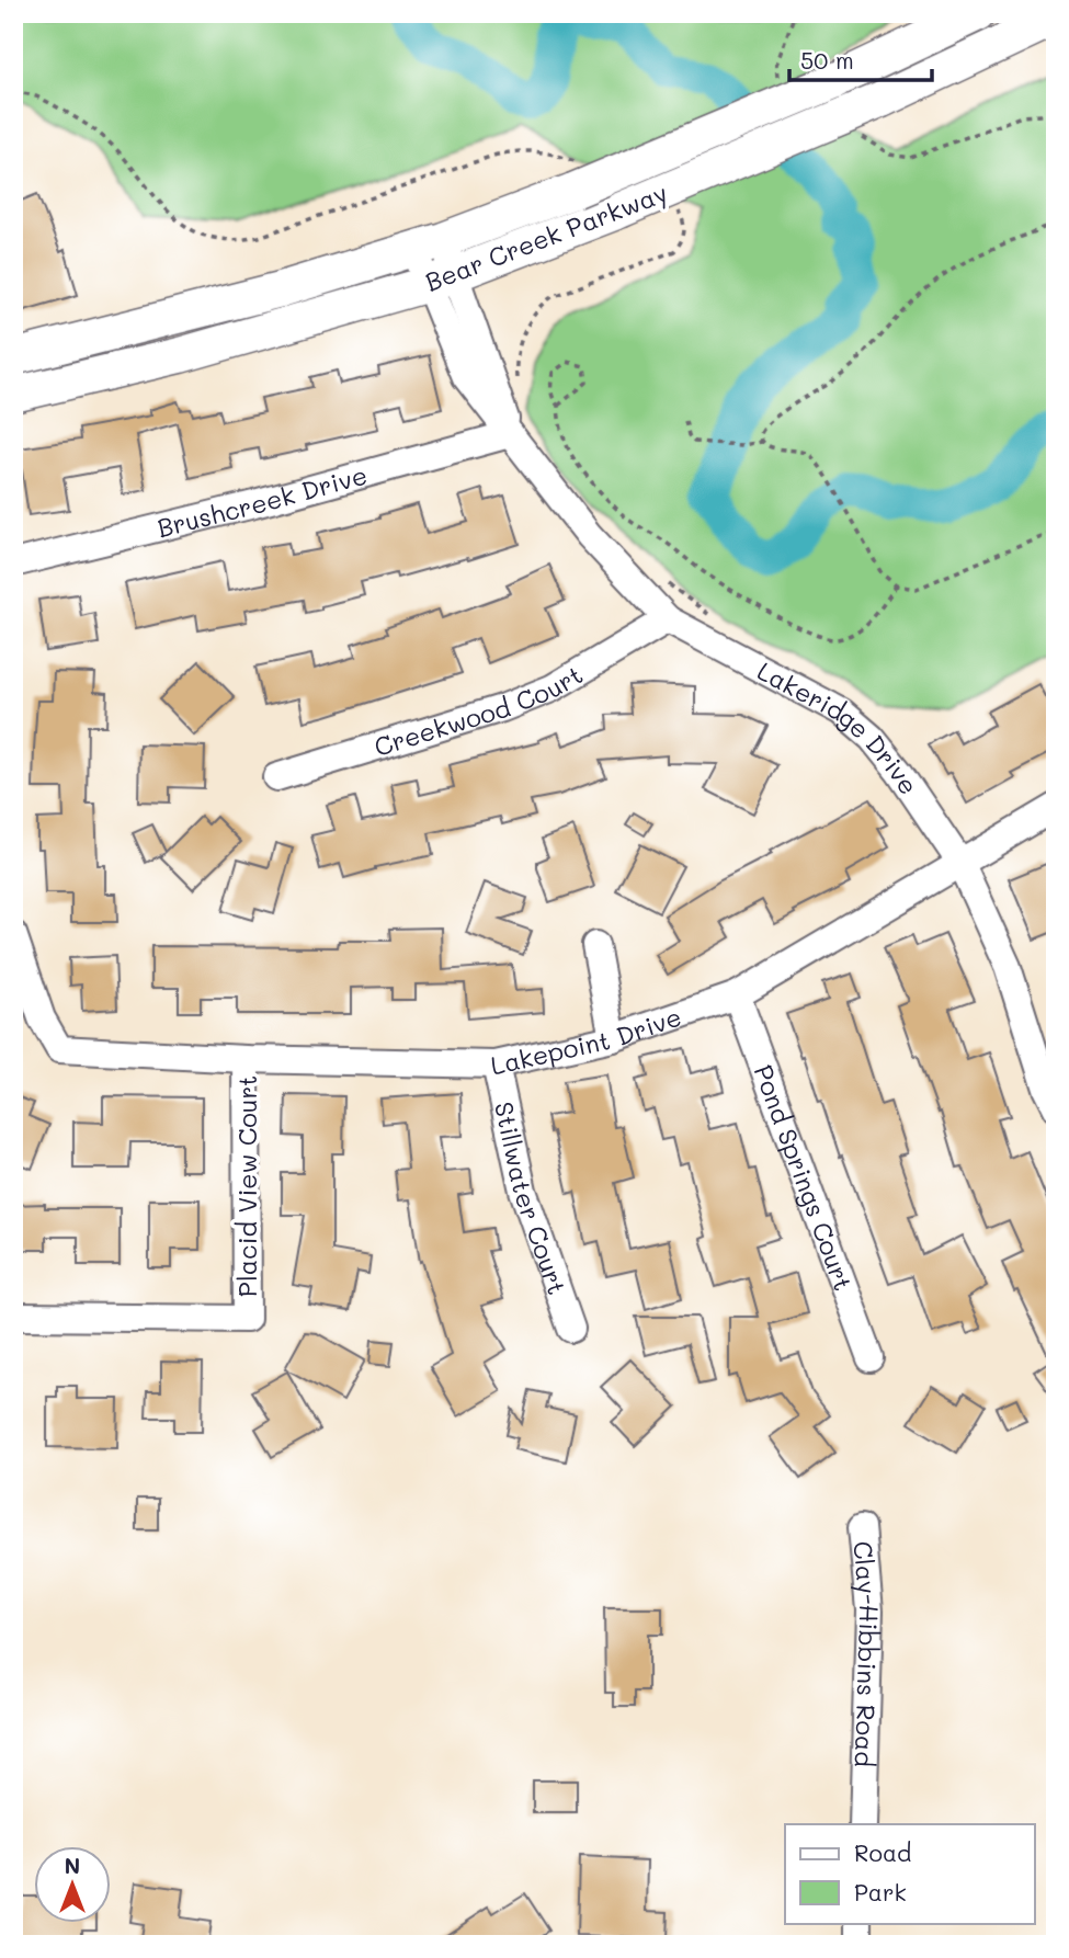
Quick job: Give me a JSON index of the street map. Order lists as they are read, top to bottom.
{
  "streets": {
    "main road": ["Bear Creek Parkway"],
    "street": [
      "Brushcreek Drive",
      "Creekwood Court",
      "Lakeridge Drive",
      "Lakepoint Drive",
      "Pond Springs Court",
      "Placid View Court",
      "Stillwater Court",
      "Clay-Hibbins Road"
    ]
  },
  "crossings": [
    ["Bear Creek Parkway", "Lakeridge Drive"],
    ["Brushcreek Drive", "Lakeridge Drive"],
    ["Creekwood Court", "Lakeridge Drive"],
    ["Lakeridge Drive", "Lakepoint Drive"],
    ["Lakepoint Drive", "Pond Springs Court"],
    ["Lakepoint Drive", "Placid View Court"],
    ["Lakepoint Drive", "Stillwater Court"]
  ],
  "legend": ["Road", "Park"],
  "scale_bar": "50 m",
  "north": "top"
}
